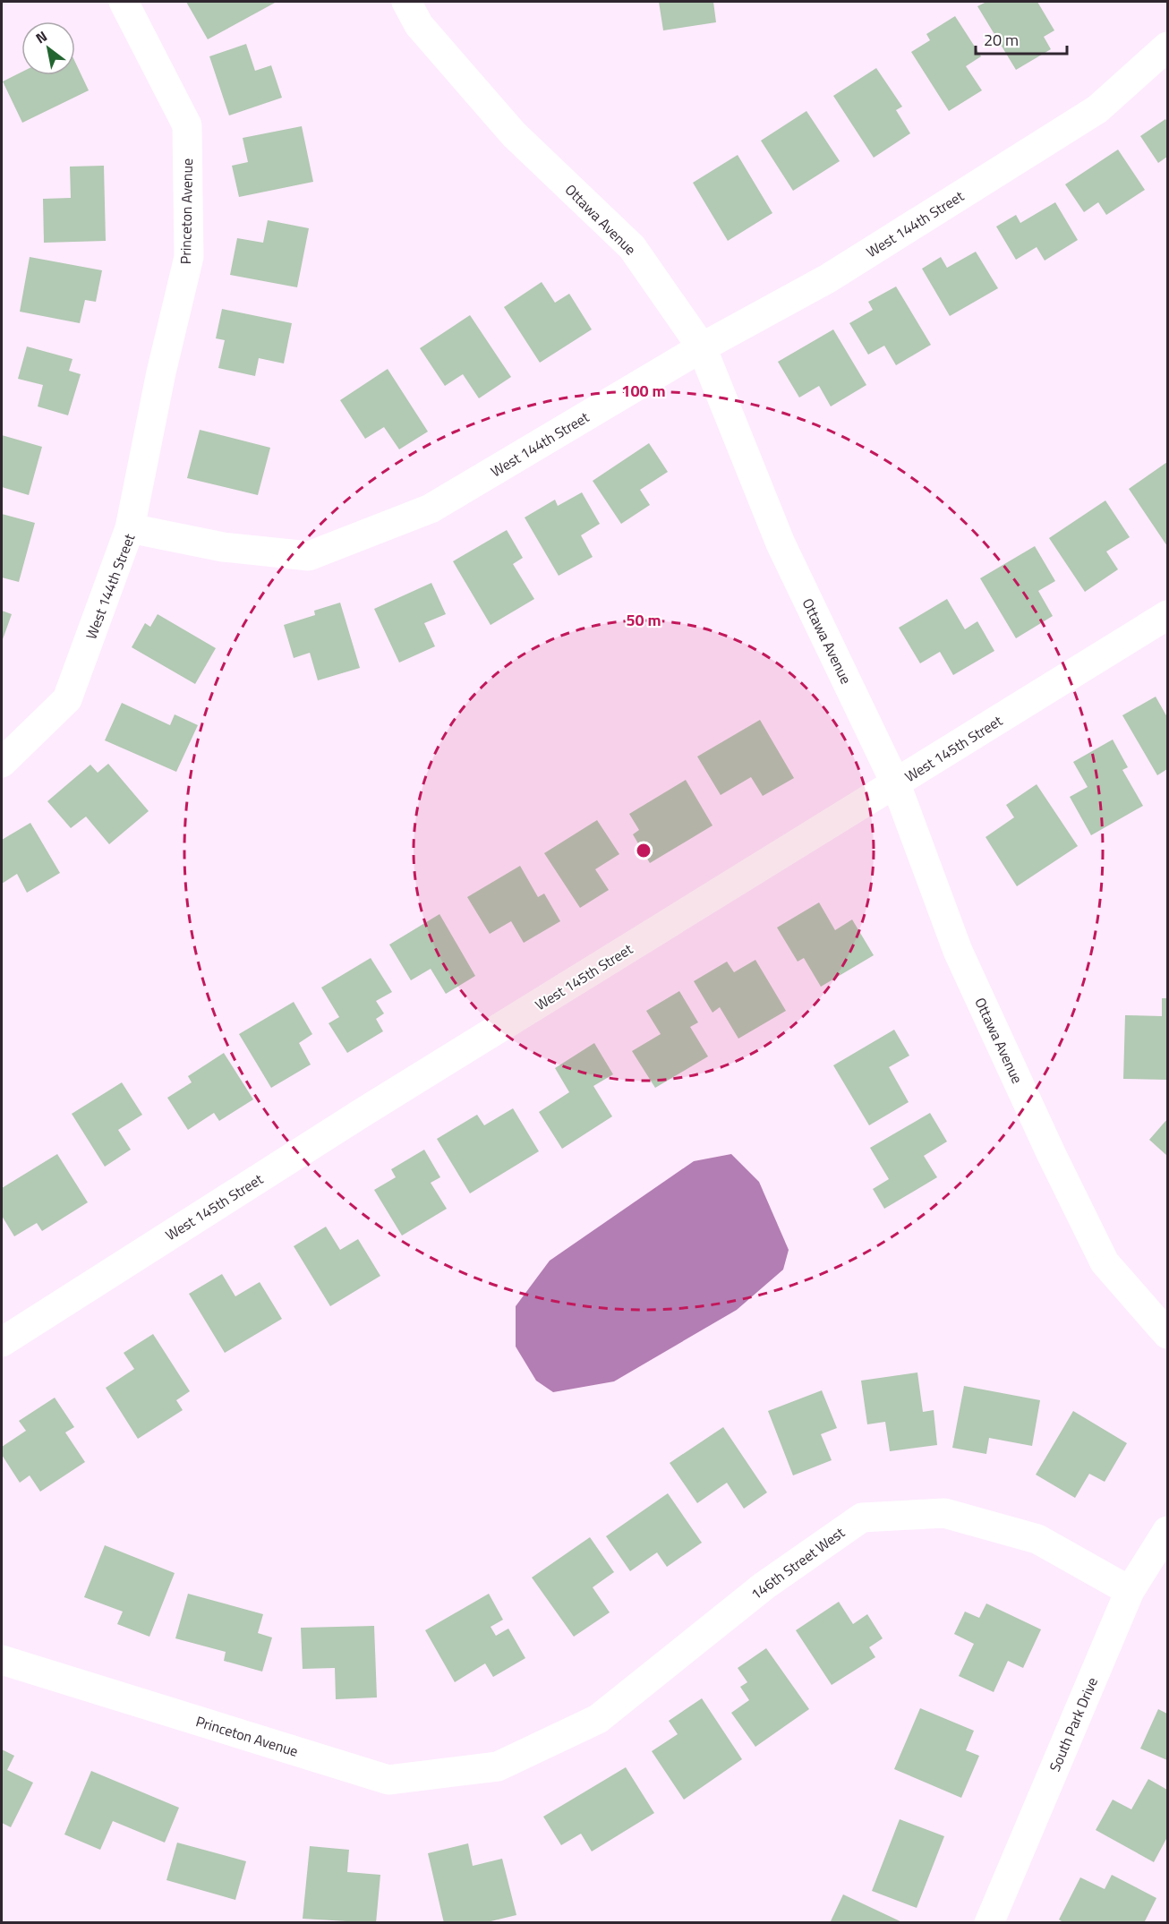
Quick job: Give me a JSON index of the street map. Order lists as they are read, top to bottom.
{
  "streets": {
    "street": [
      "Princeton Avenue",
      "Ottawa Avenue",
      "West 144th Street",
      "West 145th Street",
      "146th Street West",
      "South Park Drive"
    ]
  },
  "crossings": [
    ["Princeton Avenue", "West 144th Street"],
    ["Princeton Avenue", "146th Street West"],
    ["Ottawa Avenue", "West 144th Street"],
    ["Ottawa Avenue", "West 145th Street"],
    ["146th Street West", "South Park Drive"]
  ],
  "scale_bar": "20 m",
  "north": "top left",
  "rings": ["100 m", "50 m"]
}
